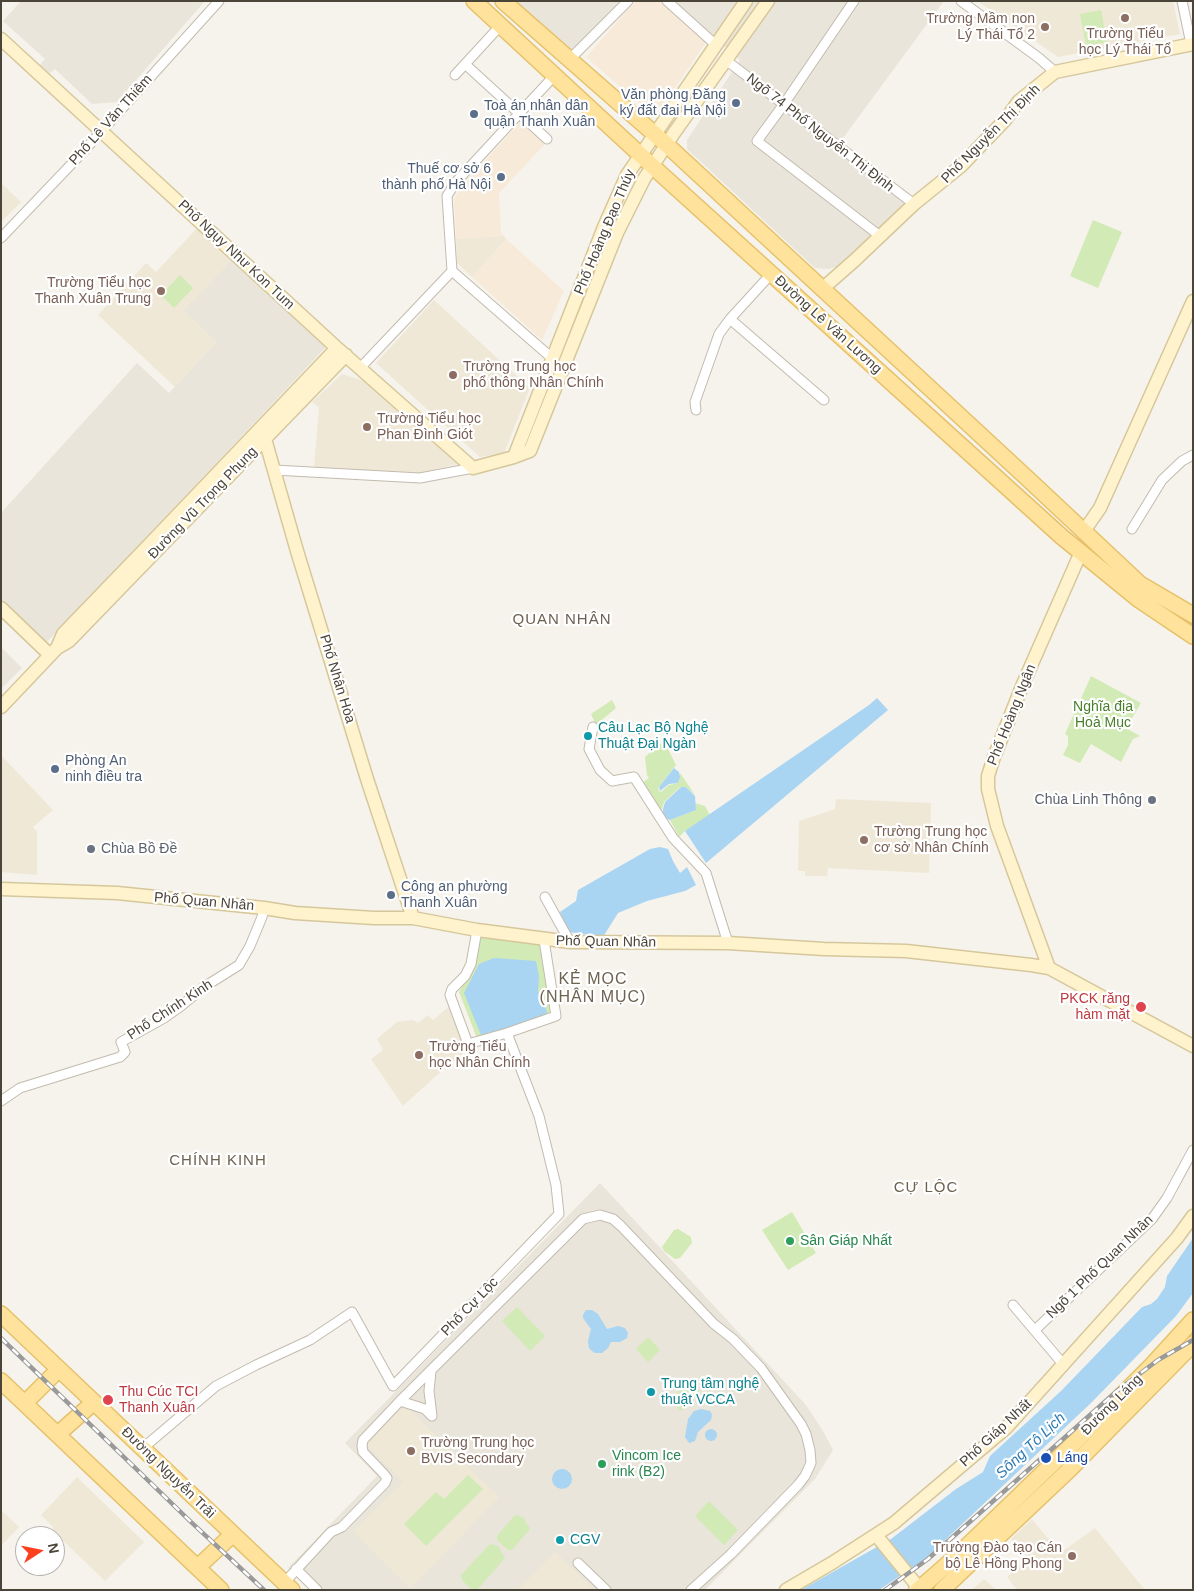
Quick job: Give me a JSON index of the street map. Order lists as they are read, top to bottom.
{
  "streets": {
    "main road": ["Đường Lê Văn Lương", "Đường Láng", "Đường Nguyễn Trãi"],
    "street": [
      "Phố Lê Văn Thiêm",
      "Ngõ 74 Phố Nguyễn Thị Định",
      "Phố Nguyễn Thị Định",
      "Phố Hoàng Đạo Thúy",
      "Phố Ngụy Như Kon Tum",
      "Đường Vũ Trọng Phụng",
      "Phố Nhân Hòa",
      "Phố Hoàng Ngân",
      "Phố Quan Nhân",
      "Phố Chính Kinh",
      "Ngõ 1 Phố Quan Nhân",
      "Phố Cự Lộc",
      "Phố Giáp Nhất"
    ]
  },
  "crossings": [
    ["Phố Lê Văn Thiêm", "Phố Ngụy Như Kon Tum"],
    ["Ngõ 74 Phố Nguyễn Thị Định", "Phố Nguyễn Thị Định"],
    ["Ngõ 74 Phố Nguyễn Thị Định", "Phố Hoàng Đạo Thúy"],
    ["Phố Nguyễn Thị Định", "Đường Lê Văn Lương"],
    ["Phố Hoàng Đạo Thúy", "Đường Lê Văn Lương"],
    ["Phố Ngụy Như Kon Tum", "Đường Vũ Trọng Phụng"],
    ["Đường Lê Văn Lương", "Phố Hoàng Ngân"],
    ["Đường Vũ Trọng Phụng", "Phố Nhân Hòa"],
    ["Phố Nhân Hòa", "Phố Quan Nhân"],
    ["Phố Hoàng Ngân", "Phố Quan Nhân"],
    ["Phố Quan Nhân", "Phố Chính Kinh"],
    ["Phố Cự Lộc", "Đường Nguyễn Trãi"]
  ],
  "districts": [
    "QUAN NHÂN",
    "KẺ MỌC (NHÂN MỤC)",
    "CHÍNH KINH",
    "CỰ LỘC"
  ],
  "water": ["Sông Tô Lịch"],
  "parks": ["Nghĩa địa Hoả Mục"],
  "places": [
    "Trường Tiểu học Lý Thái Tổ",
    "Trường Mầm non Lý Thái Tổ 2",
    "Văn phòng Đăng ký đất đai Hà Nội",
    "Toà án nhân dân quận Thanh Xuân",
    "Thuế cơ sở 6 thành phố Hà Nội",
    "Trường Tiểu học Thanh Xuân Trung",
    "Trường Trung học phổ thông Nhân Chính",
    "Trường Tiểu học Phan Đình Giót",
    "Câu Lạc Bộ Nghệ Thuật Đại Ngàn",
    "Phòng An ninh điều tra",
    "Chùa Linh Thông",
    "Trường Trung học cơ sở Nhân Chính",
    "Chùa Bồ Đề",
    "Công an phường Thanh Xuân",
    "PKCK răng hàm mặt",
    "Trường Tiểu học Nhân Chính",
    "Sân Giáp Nhất",
    "Trung tâm nghệ thuật VCCA",
    "Thu Cúc TCI Thanh Xuân",
    "Trường Trung học BVIS Secondary",
    "Láng",
    "Vincom Ice rink (B2)",
    "CGV",
    "Trường Đào tạo Cán bộ Lê Hồng Phong"
  ],
  "north": "right"
}
